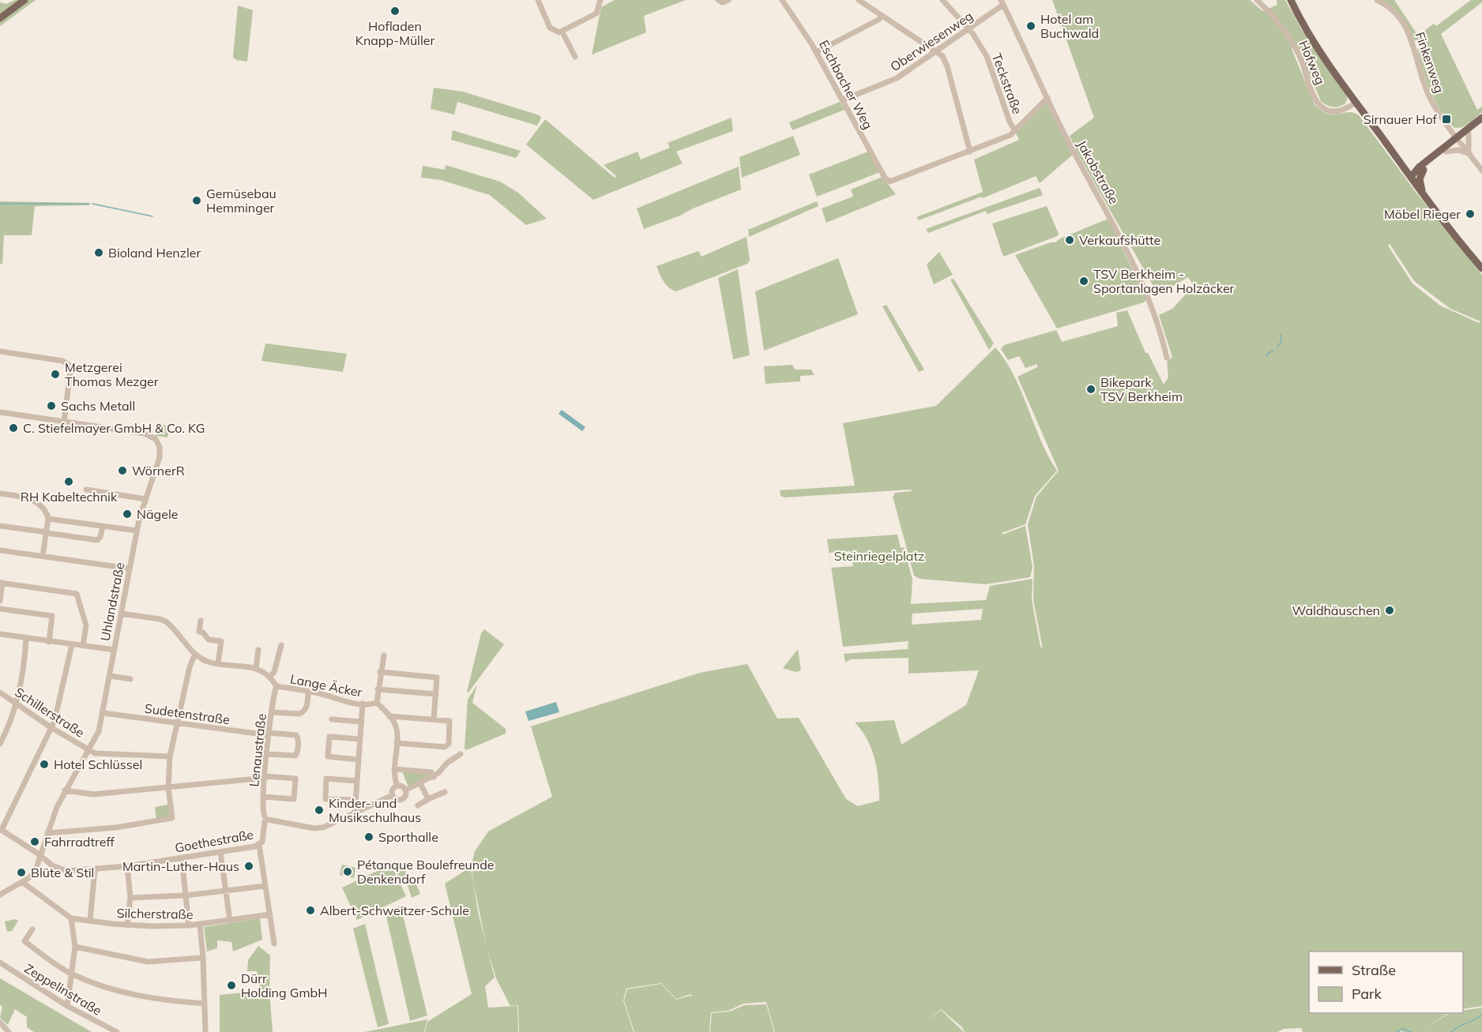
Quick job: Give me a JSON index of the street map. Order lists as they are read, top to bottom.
{
  "streets": {
    "street": [
      "Oberwiesenweg",
      "Hofweg",
      "Finkenweg",
      "Teckstraße",
      "Eschbacher Weg",
      "Jakobstraße",
      "Uhlandstraße",
      "Lange Äcker",
      "Schillerstraße",
      "Sudetenstraße",
      "Lenaustraße",
      "Goethestraße",
      "Silcherstraße",
      "Zeppelinstraße"
    ]
  },
  "crossings": [
    ["Oberwiesenweg", "Teckstraße"],
    ["Oberwiesenweg", "Eschbacher Weg"],
    ["Oberwiesenweg", "Jakobstraße"],
    ["Uhlandstraße", "Lange Äcker"],
    ["Uhlandstraße", "Schillerstraße"],
    ["Uhlandstraße", "Sudetenstraße"],
    ["Uhlandstraße", "Goethestraße"],
    ["Uhlandstraße", "Silcherstraße"],
    ["Lange Äcker", "Lenaustraße"],
    ["Sudetenstraße", "Lenaustraße"],
    ["Lenaustraße", "Goethestraße"]
  ],
  "parks": ["Steinriegelplatz"],
  "places": {
    "other": [
      "Hofladen Knapp-Müller",
      "Hotel am Buchwald",
      "Gemüsebau Hemminger",
      "Möbel Rieger",
      "Verkaufshütte",
      "Bioland Henzler",
      "TSV Berkheim - Sportanlagen Holzäcker",
      "Metzgerei Thomas Mezger",
      "Bikepark TSV Berkheim",
      "Sachs Metall",
      "C. Stiefelmayer GmbH & Co. KG",
      "WörnerR",
      "RH Kabeltechnik",
      "Nägele",
      "Waldhäuschen",
      "Hotel Schlüssel",
      "Kinder- und Musikschulhaus",
      "Sporthalle",
      "Fahrradtreff",
      "Martin-Luther-Haus",
      "Pétanque Boulefreunde Denkendorf",
      "Blüte & Stil",
      "Albert-Schweitzer-Schule",
      "Dürr Holding GmbH"
    ],
    "transit": ["Sirnauer Hof"]
  },
  "legend": ["Straße", "Park"]
}
